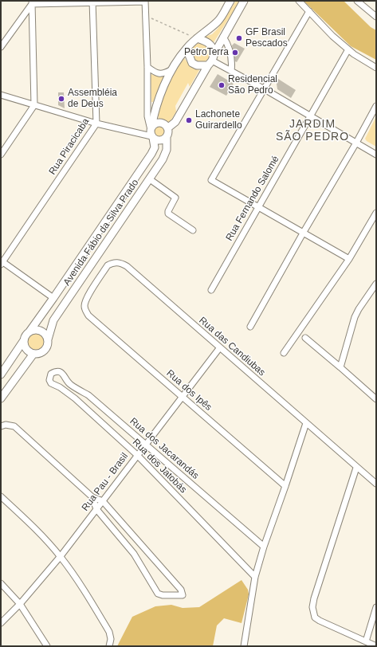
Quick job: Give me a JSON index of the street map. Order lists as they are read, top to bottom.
{
  "streets": {
    "main road": ["Avenida Fábio da Silva Prado"],
    "street": [
      "Rua Piracicaba",
      "Rua Fernando Salomé",
      "Rua das Candiubas",
      "Rua dos Ipês",
      "Rua dos Jacarandás",
      "Rua dos Jatobás",
      "Rua Pau - Brasil"
    ]
  },
  "crossings": [
    ["Rua das Candiubas", "Rua dos Ipês"],
    ["Rua das Candiubas", "Rua Pau - Brasil"],
    ["Rua dos Ipês", "Rua Pau - Brasil"],
    ["Rua dos Jacarandás", "Rua dos Jatobás"],
    ["Rua dos Jacarandás", "Rua Pau - Brasil"],
    ["Rua dos Jatobás", "Rua Pau - Brasil"]
  ],
  "districts": ["JARDIM SÃO PEDRO"],
  "places": [
    "GF Brasil Pescados",
    "PetroTerra",
    "Residencial São Pedro",
    "Assembléia de Deus",
    "Lachonete Guirardello"
  ]
}
